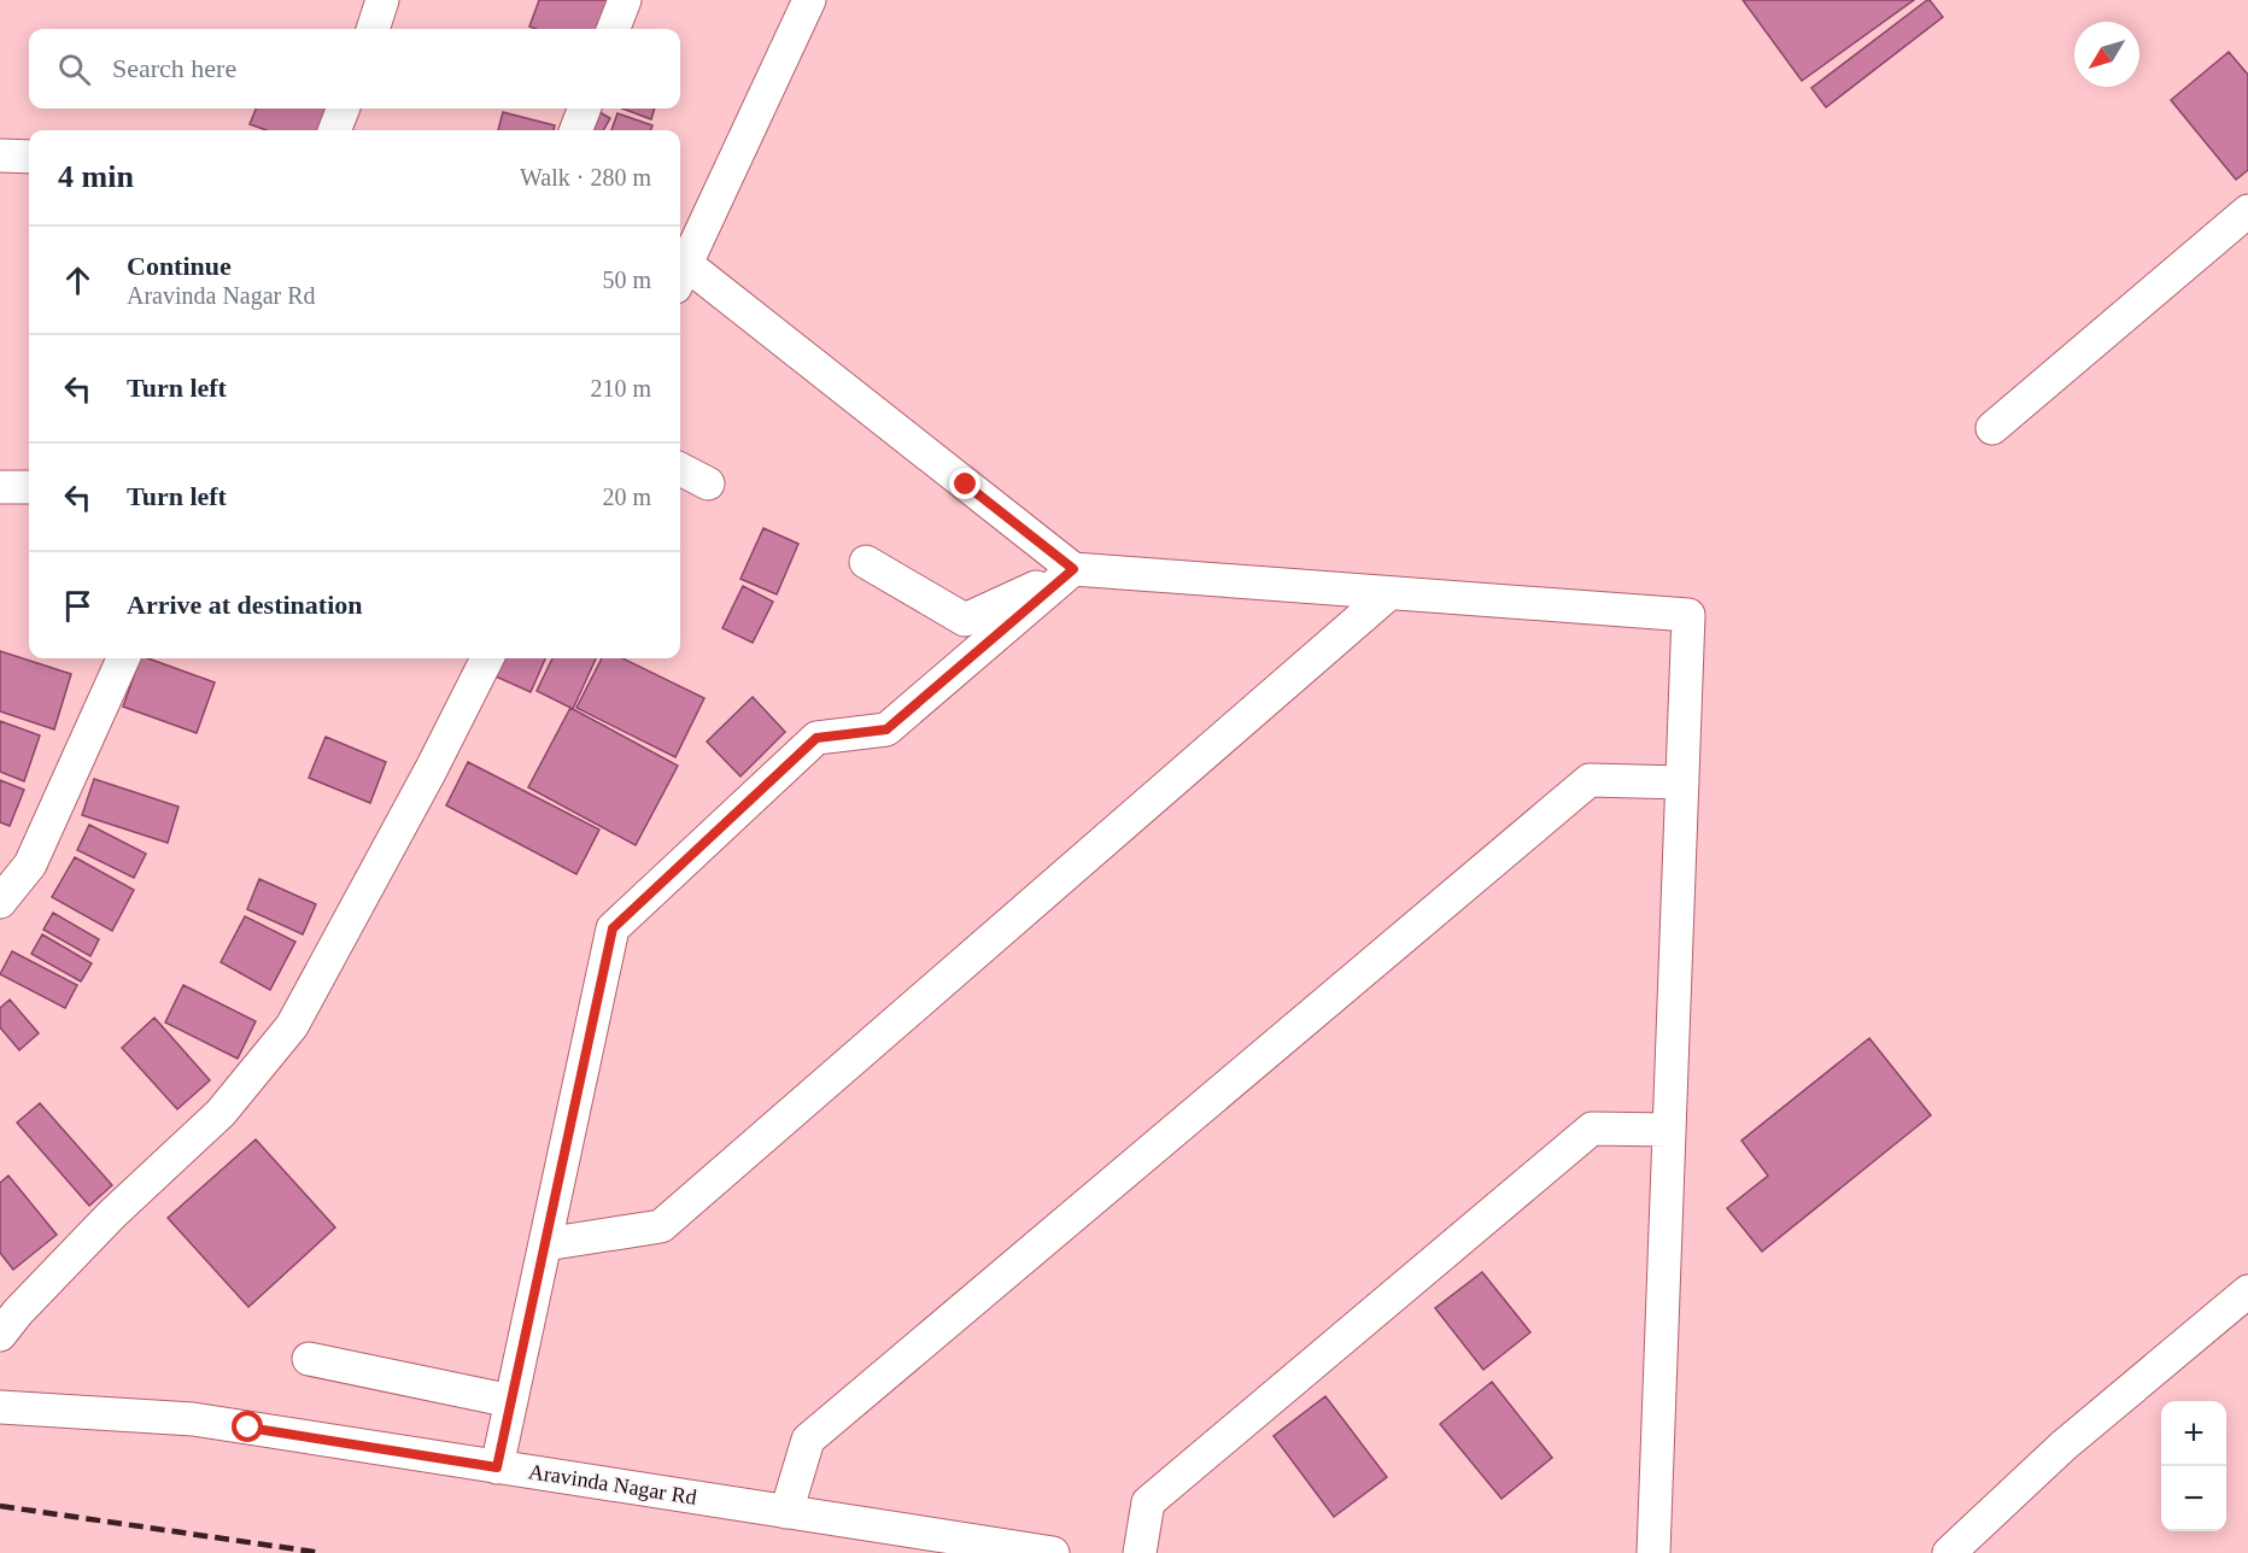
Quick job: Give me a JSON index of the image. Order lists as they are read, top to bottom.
{
  "streets": {
    "street": ["Aravinda Nagar Rd"]
  },
  "north": "bottom left",
  "page": {
    "search": "Search here",
    "heading": ["4 min", "Walk · 280 m"],
    "list": [
      ["Continue", "Aravinda Nagar Rd", "50 m"],
      ["Turn left", "210 m"],
      ["Turn left", "20 m"],
      "Arrive at destination"
    ],
    "map_buttons": ["+", "−"]
  }
}
